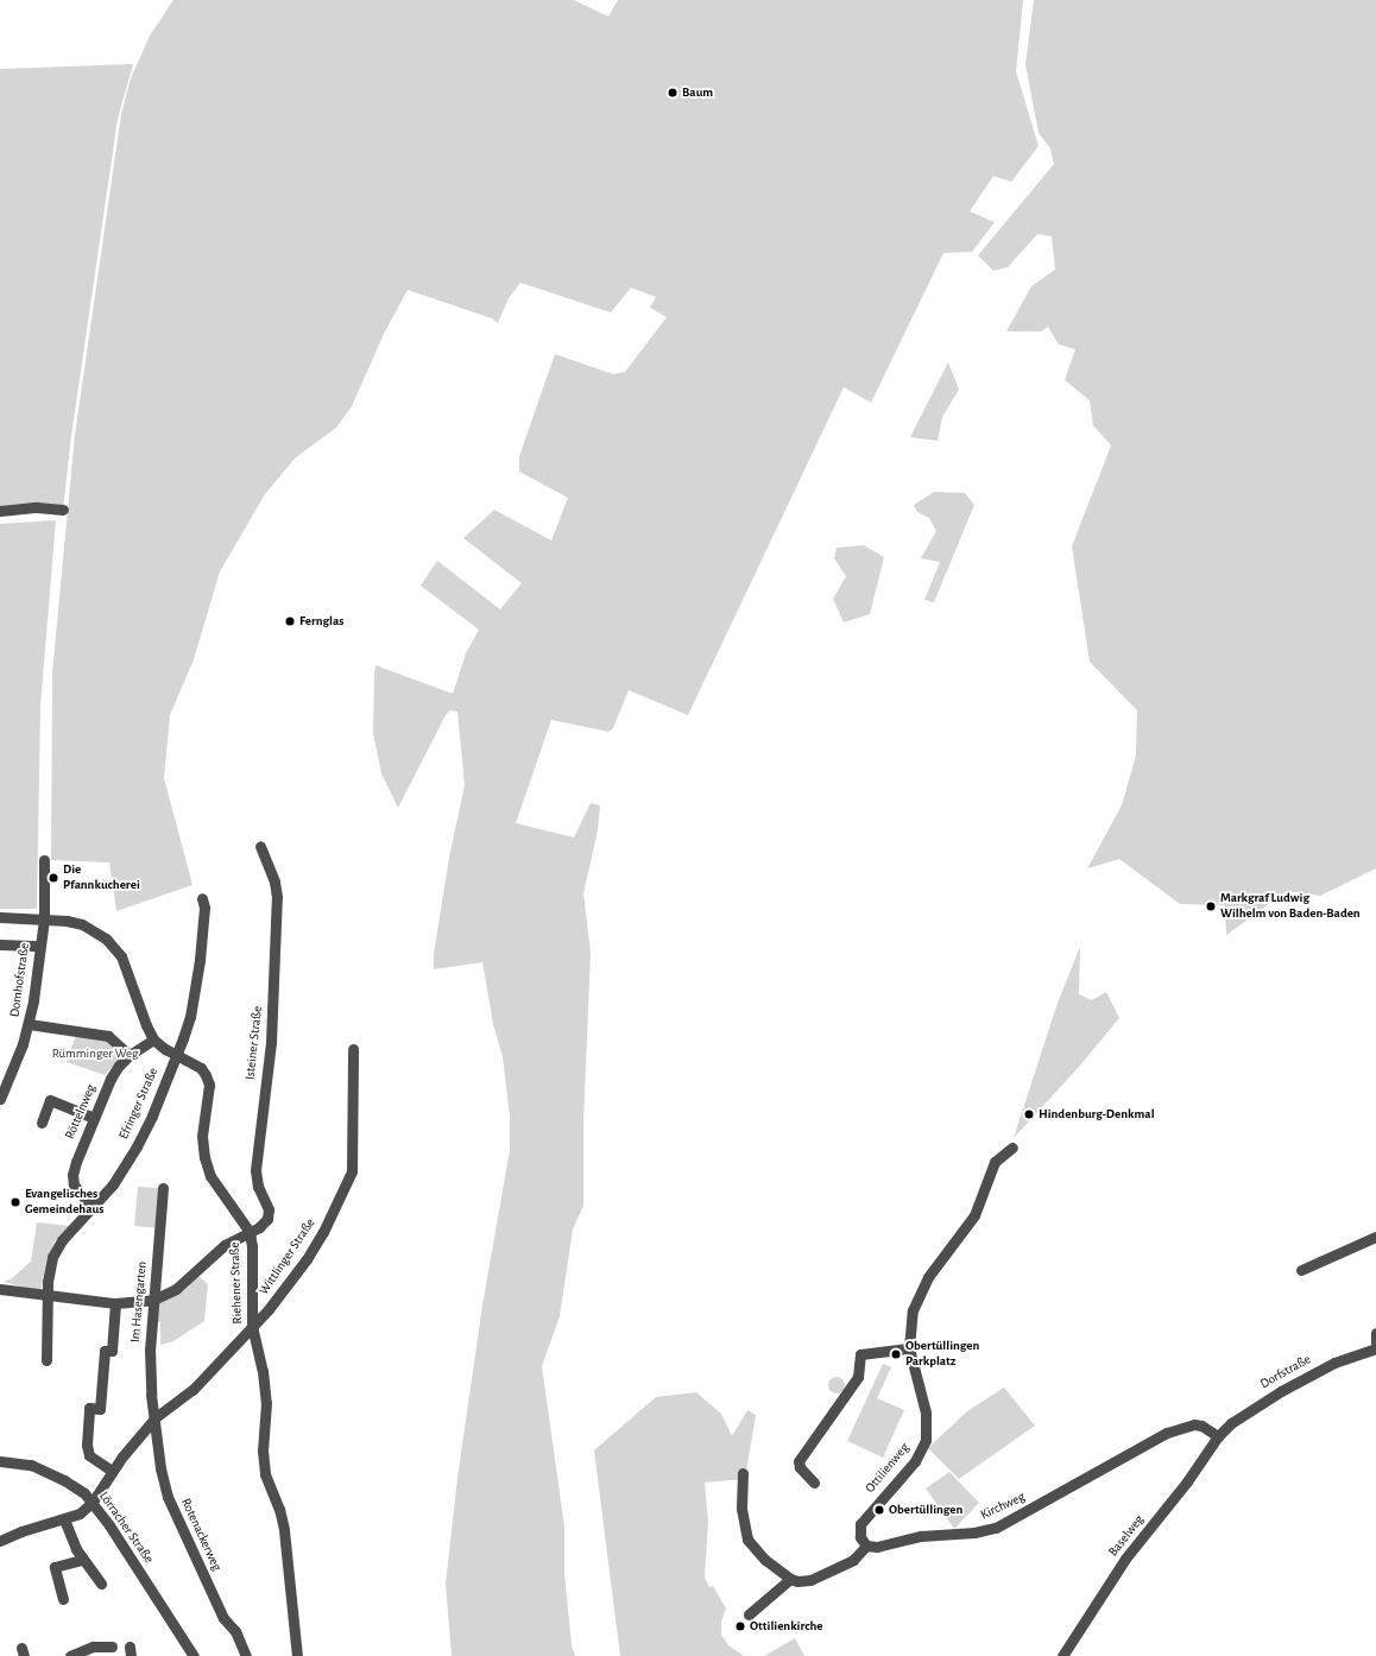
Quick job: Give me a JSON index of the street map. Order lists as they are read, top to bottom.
{
  "streets": {
    "street": [
      "Domhofstraße",
      "Isteiner Straße",
      "Efringer Straße",
      "Röttelnweg",
      "Wittlinger Straße",
      "Riehener Straße",
      "Im Hasengarten",
      "Dorfstraße",
      "Ottilienweg",
      "Kirchweg",
      "Lörracher Straße",
      "Rotenackerweg",
      "Baselweg"
    ]
  },
  "crossings": [
    ["Domhofstraße", "Riehener Straße"],
    ["Isteiner Straße", "Riehener Straße"],
    ["Efringer Straße", "Röttelnweg"],
    ["Efringer Straße", "Riehener Straße"],
    ["Röttelnweg", "Riehener Straße"],
    ["Wittlinger Straße", "Riehener Straße"],
    ["Wittlinger Straße", "Im Hasengarten"],
    ["Wittlinger Straße", "Lörracher Straße"],
    ["Wittlinger Straße", "Rotenackerweg"],
    ["Im Hasengarten", "Rotenackerweg"],
    ["Dorfstraße", "Kirchweg"],
    ["Dorfstraße", "Baselweg"],
    ["Ottilienweg", "Kirchweg"],
    ["Kirchweg", "Baselweg"]
  ],
  "parks": ["Rümminger Weg"],
  "places": [
    "Baum",
    "Fernglas",
    "Die Pfannkucherei",
    "Markgraf Ludwig Wilhelm von Baden-Baden",
    "Hindenburg-Denkmal",
    "Evangelisches Gemeindehaus",
    "Obertüllingen Parkplatz",
    "Obertüllingen",
    "Ottilienkirche"
  ]
}
